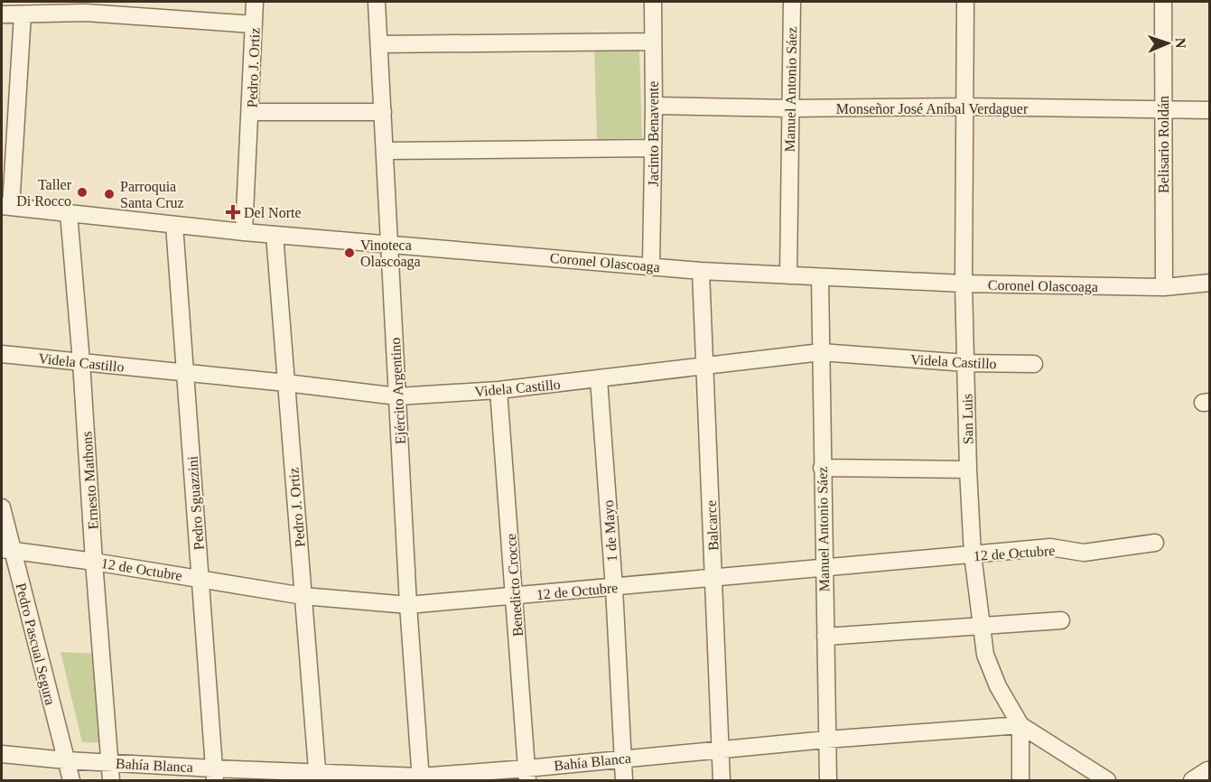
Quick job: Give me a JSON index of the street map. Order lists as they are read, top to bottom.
{
  "streets": {
    "street": [
      "Pedro J. Ortiz",
      "Manuel Antonio Sáez",
      "Monseñor José Aníbal Verdaguer",
      "Jacinto Benavente",
      "Belisario Roldán",
      "Coronel Olascoaga",
      "Videla Castillo",
      "Ejército Argentino",
      "San Luis",
      "Ernesto Mathons",
      "Pedro Sguazzini",
      "Balcarce",
      "1 de Mayo",
      "12 de Octubre",
      "Benedicto Crocce",
      "Pedro Pascual Segura",
      "Bahía Blanca"
    ]
  },
  "crossings": [
    ["Pedro J. Ortiz", "Coronel Olascoaga"],
    ["Pedro J. Ortiz", "Videla Castillo"],
    ["Pedro J. Ortiz", "12 de Octubre"],
    ["Pedro J. Ortiz", "Bahía Blanca"],
    ["Manuel Antonio Sáez", "Monseñor José Aníbal Verdaguer"],
    ["Manuel Antonio Sáez", "Coronel Olascoaga"],
    ["Manuel Antonio Sáez", "Videla Castillo"],
    ["Manuel Antonio Sáez", "12 de Octubre"],
    ["Manuel Antonio Sáez", "Bahía Blanca"],
    ["Monseñor José Aníbal Verdaguer", "Jacinto Benavente"],
    ["Monseñor José Aníbal Verdaguer", "Belisario Roldán"],
    ["Monseñor José Aníbal Verdaguer", "San Luis"],
    ["Jacinto Benavente", "Coronel Olascoaga"],
    ["Belisario Roldán", "Coronel Olascoaga"],
    ["Coronel Olascoaga", "Ejército Argentino"],
    ["Coronel Olascoaga", "San Luis"],
    ["Coronel Olascoaga", "Ernesto Mathons"],
    ["Coronel Olascoaga", "Pedro Sguazzini"],
    ["Coronel Olascoaga", "Balcarce"],
    ["Videla Castillo", "Ejército Argentino"],
    ["Videla Castillo", "San Luis"],
    ["Videla Castillo", "Ernesto Mathons"],
    ["Videla Castillo", "Pedro Sguazzini"],
    ["Videla Castillo", "Balcarce"],
    ["Videla Castillo", "1 de Mayo"],
    ["Videla Castillo", "Benedicto Crocce"],
    ["Ejército Argentino", "12 de Octubre"],
    ["Ejército Argentino", "Bahía Blanca"],
    ["San Luis", "12 de Octubre"],
    ["San Luis", "Bahía Blanca"],
    ["Ernesto Mathons", "12 de Octubre"],
    ["Ernesto Mathons", "Bahía Blanca"],
    ["Pedro Sguazzini", "12 de Octubre"],
    ["Pedro Sguazzini", "Bahía Blanca"],
    ["Balcarce", "12 de Octubre"],
    ["Balcarce", "Bahía Blanca"],
    ["1 de Mayo", "12 de Octubre"],
    ["1 de Mayo", "Bahía Blanca"],
    ["12 de Octubre", "Benedicto Crocce"],
    ["12 de Octubre", "Pedro Pascual Segura"],
    ["Benedicto Crocce", "Bahía Blanca"],
    ["Pedro Pascual Segura", "Bahía Blanca"]
  ],
  "places": {
    "other": ["Taller Di Rocco", "Parroquia Santa Cruz", "Vinoteca Olascoaga"],
    "health": ["Del Norte"]
  },
  "north": "right"
}
